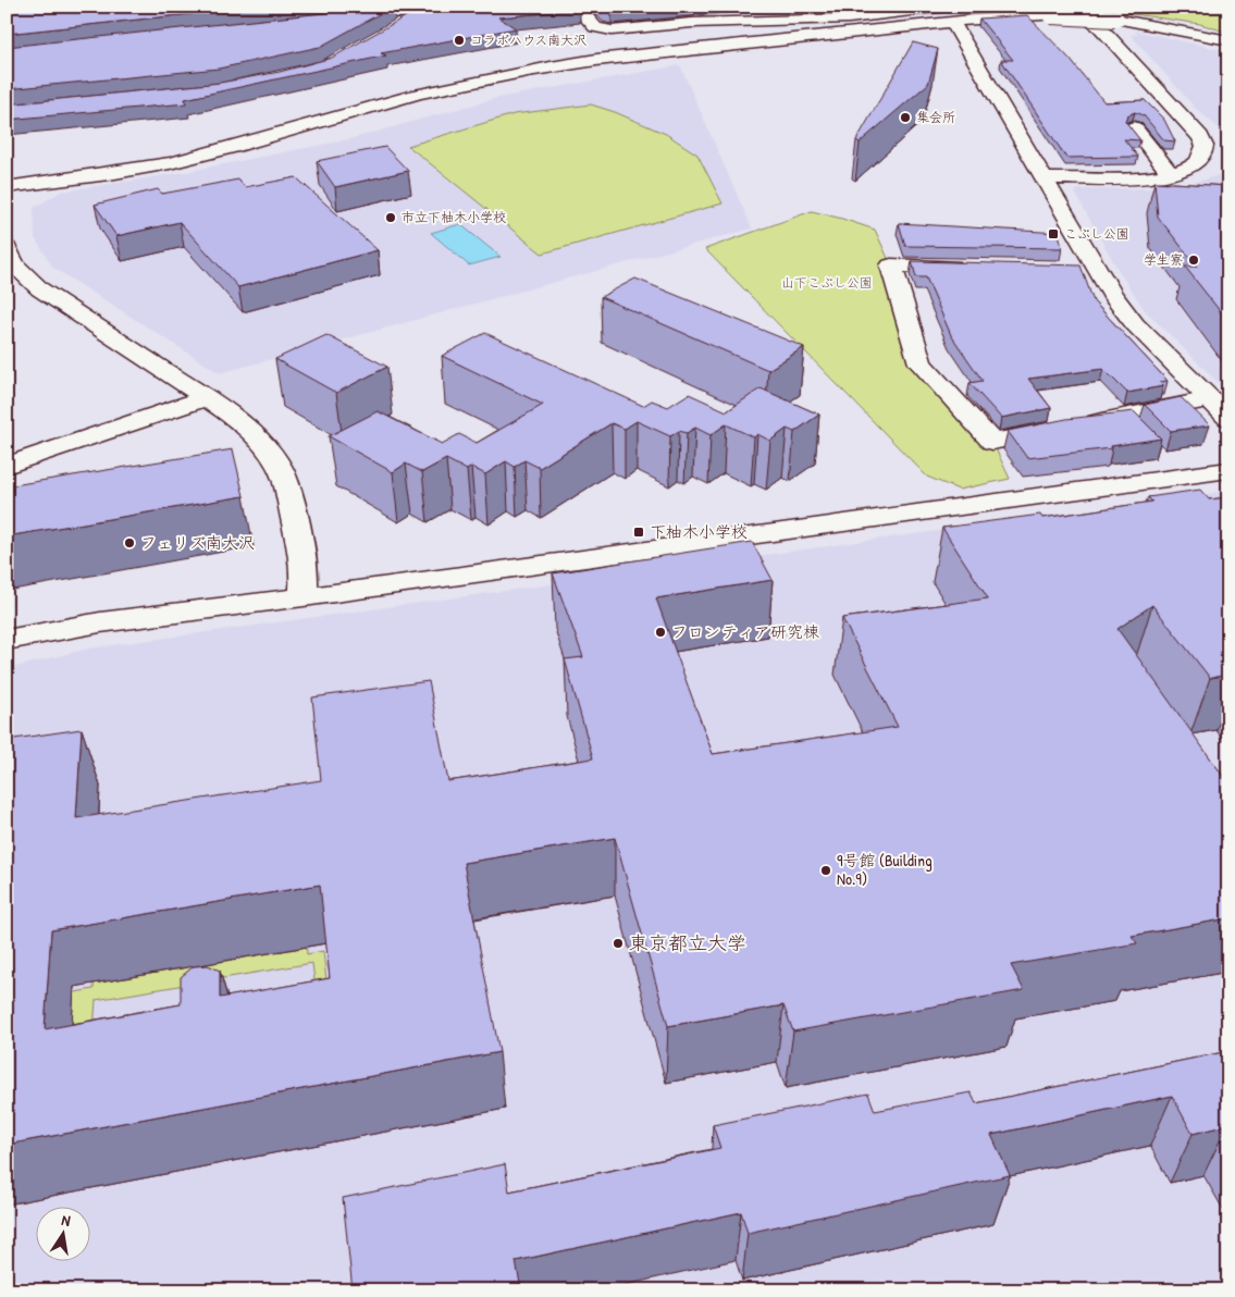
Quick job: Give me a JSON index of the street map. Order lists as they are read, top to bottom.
{
  "parks": ["山下こぶし公園"],
  "places": {
    "other": [
      "コラボハウス南大沢",
      "集会所",
      "市立下柚木小学校",
      "学生寮",
      "フェリズ南大沢",
      "フロンティア研究棟",
      "9号館 (Building No.9)",
      "東京都立大学"
    ],
    "transit": ["こぶし公園", "下柚木小学校"]
  },
  "north": "top"
}
